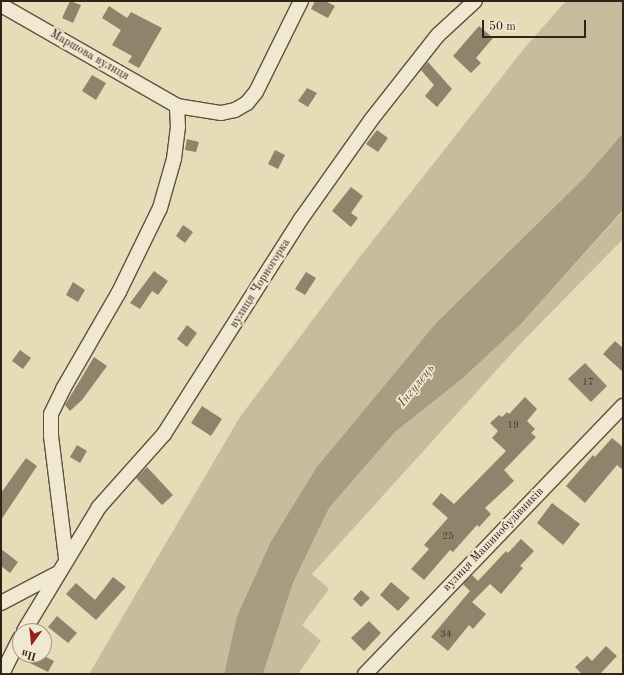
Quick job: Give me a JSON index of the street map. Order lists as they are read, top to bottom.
{
  "streets": {
    "street": ["Маршова вулиця", "вулиця Чорногорка", "вулиця Машинобудівників"]
  },
  "water": ["Інгулець"],
  "house_numbers": [
    "17",
    "19",
    "25",
    "34"
  ],
  "scale_bar": "50 m",
  "north": "bottom"
}
